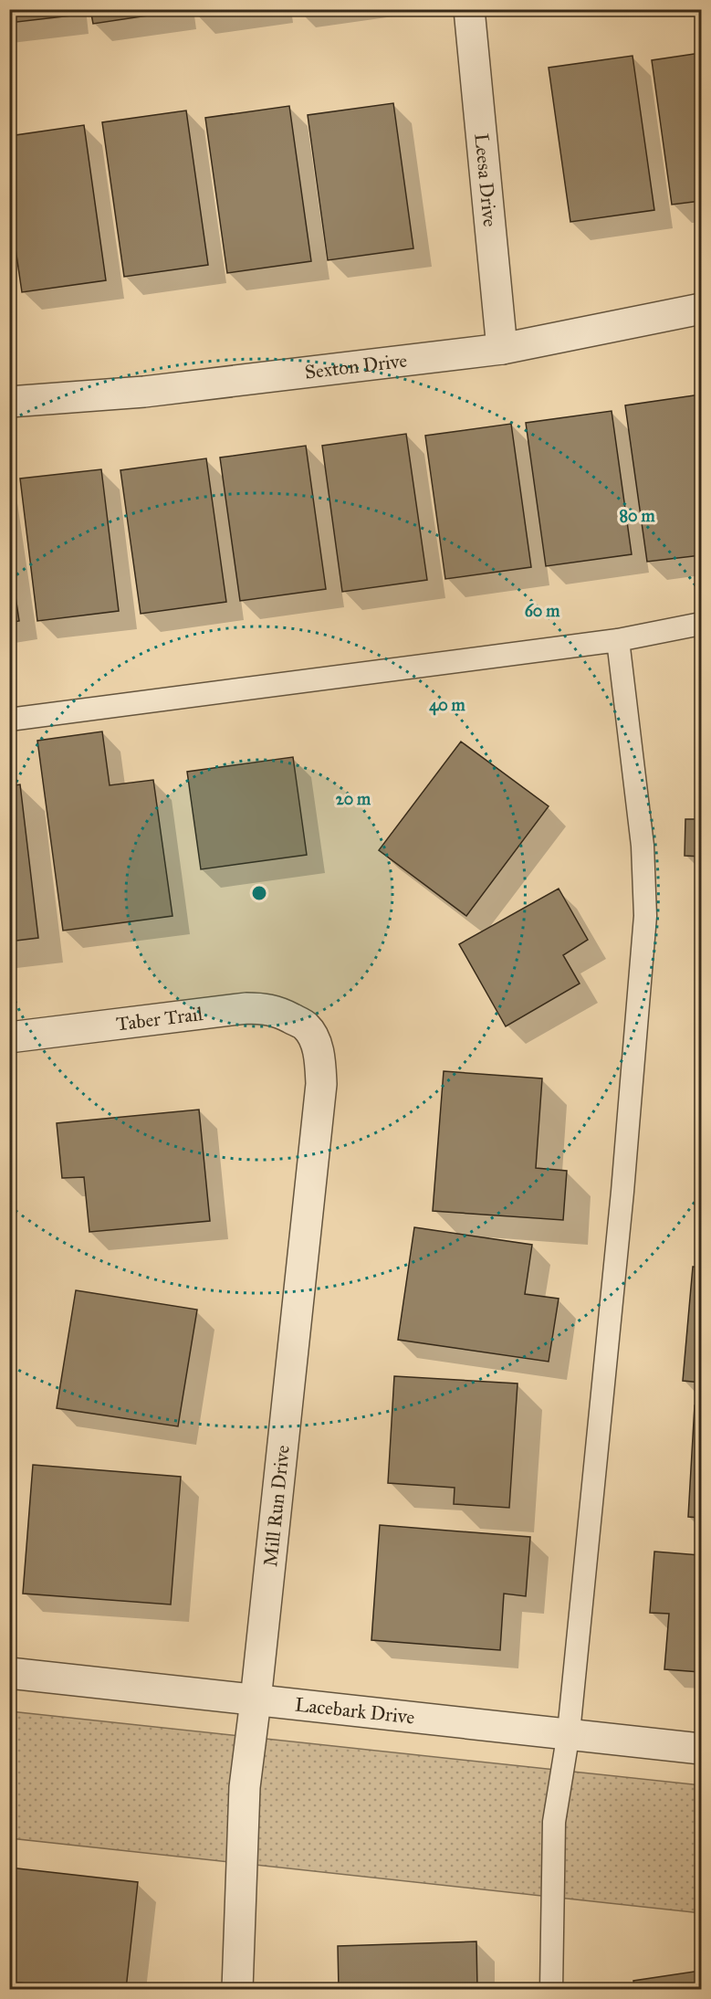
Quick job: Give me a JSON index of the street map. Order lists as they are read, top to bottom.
{
  "streets": {
    "street": [
      "Leesa Drive",
      "Sexton Drive",
      "Taber Trail",
      "Mill Run Drive",
      "Lacebark Drive"
    ]
  },
  "crossings": [
    ["Leesa Drive", "Sexton Drive"],
    ["Taber Trail", "Mill Run Drive"],
    ["Mill Run Drive", "Lacebark Drive"]
  ],
  "rings": [
    "80 m",
    "60 m",
    "40 m",
    "20 m"
  ]
}
